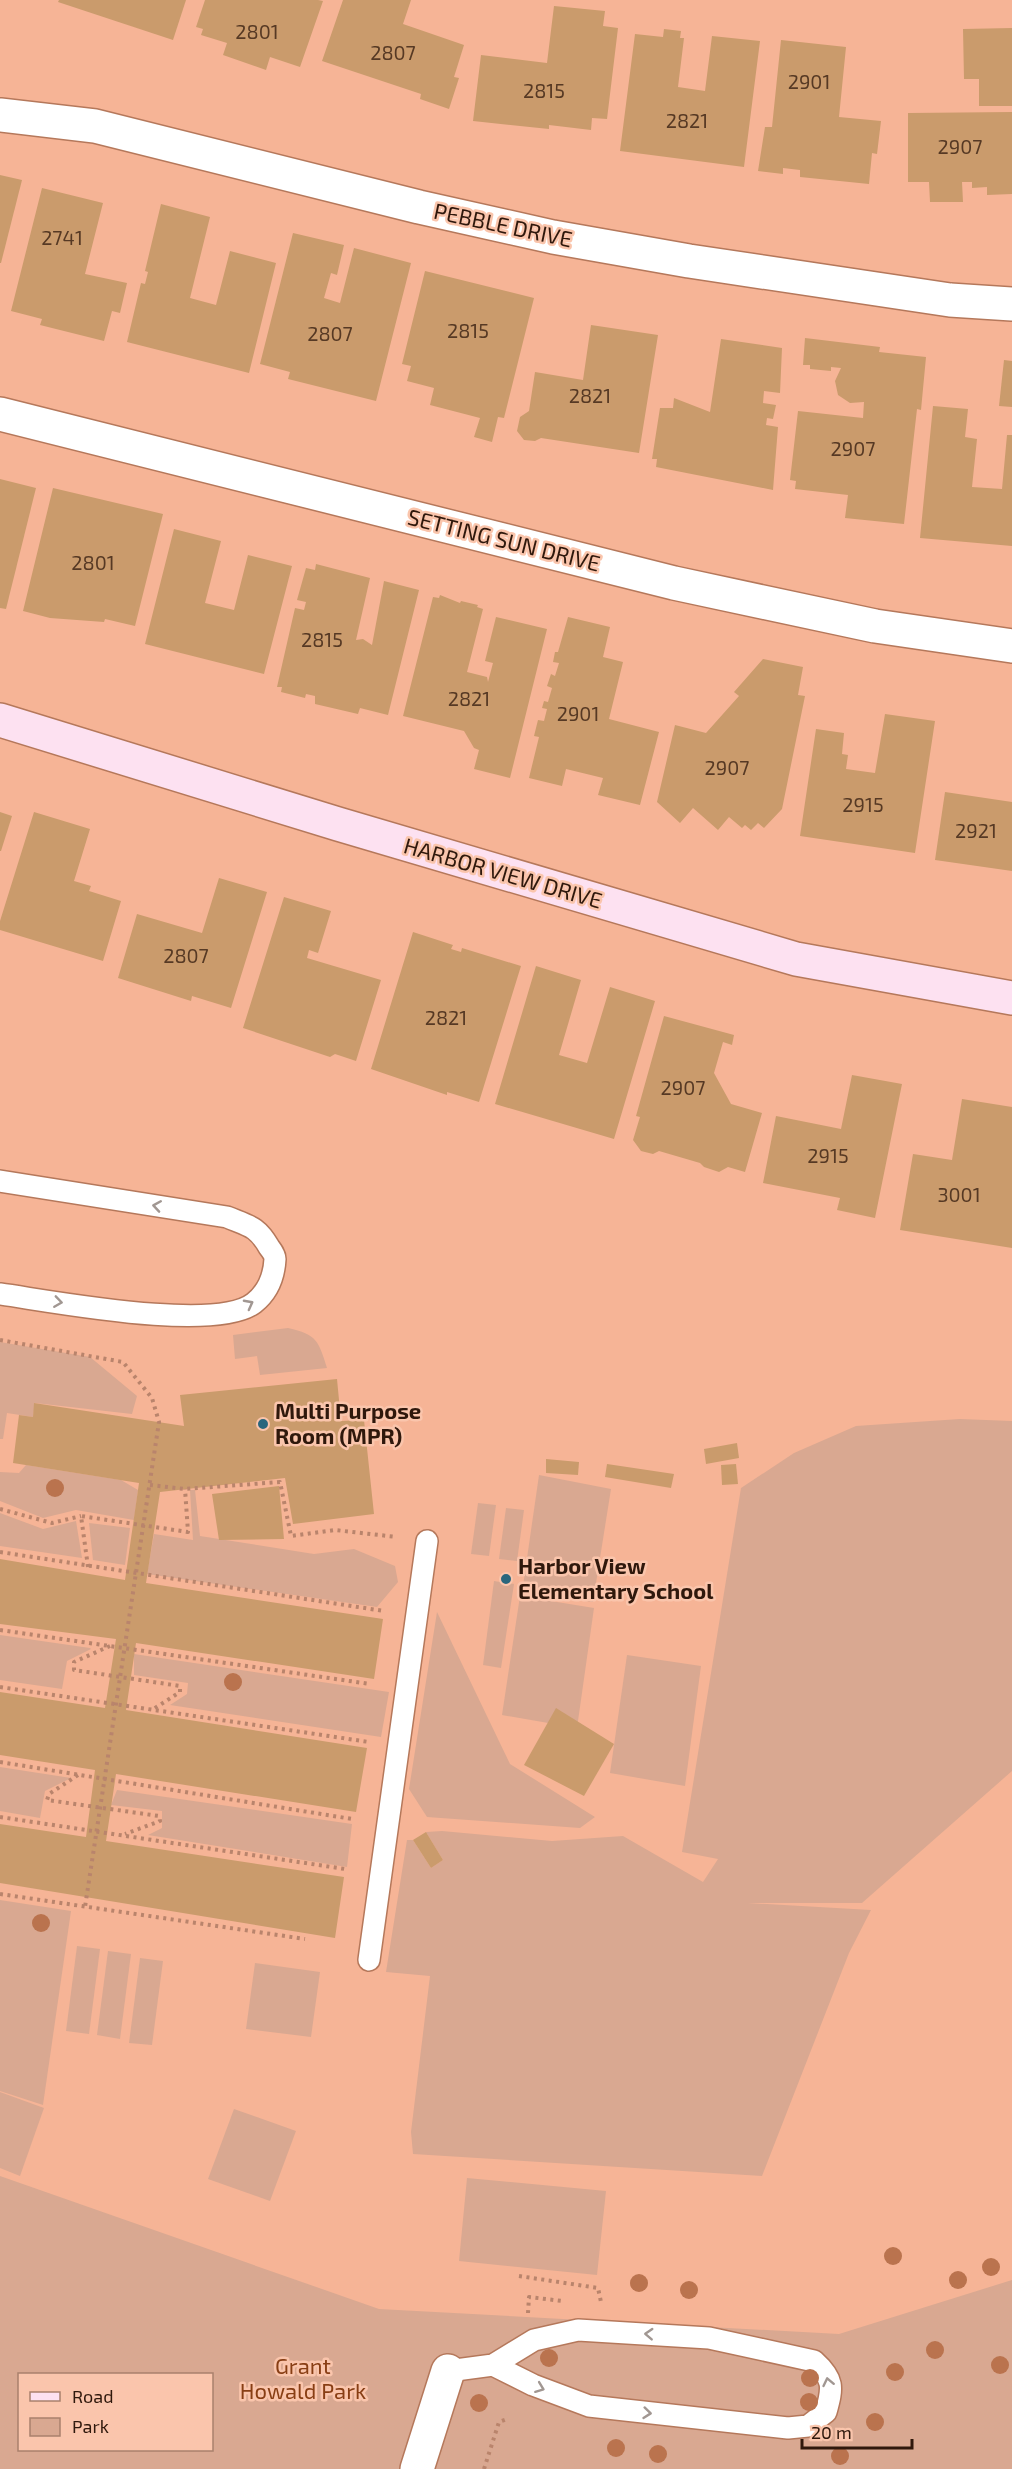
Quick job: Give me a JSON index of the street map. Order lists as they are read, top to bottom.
{
  "streets": {
    "street": ["PEBBLE DRIVE", "SETTING SUN DRIVE", "HARBOR VIEW DRIVE"]
  },
  "parks": ["Grant Howald Park"],
  "places": ["Multi Purpose Room (MPR)", "Harbor View Elementary School"],
  "house_numbers": [
    "2801",
    "2807",
    "2901",
    "2815",
    "2821",
    "2907",
    "2741",
    "2815",
    "2807",
    "2821",
    "2907",
    "2801",
    "2815",
    "2821",
    "2901",
    "2907",
    "2915",
    "2921",
    "2807",
    "2821",
    "2907",
    "2915",
    "3001"
  ],
  "legend": ["Road", "Park"],
  "scale_bar": "20 m"
}
